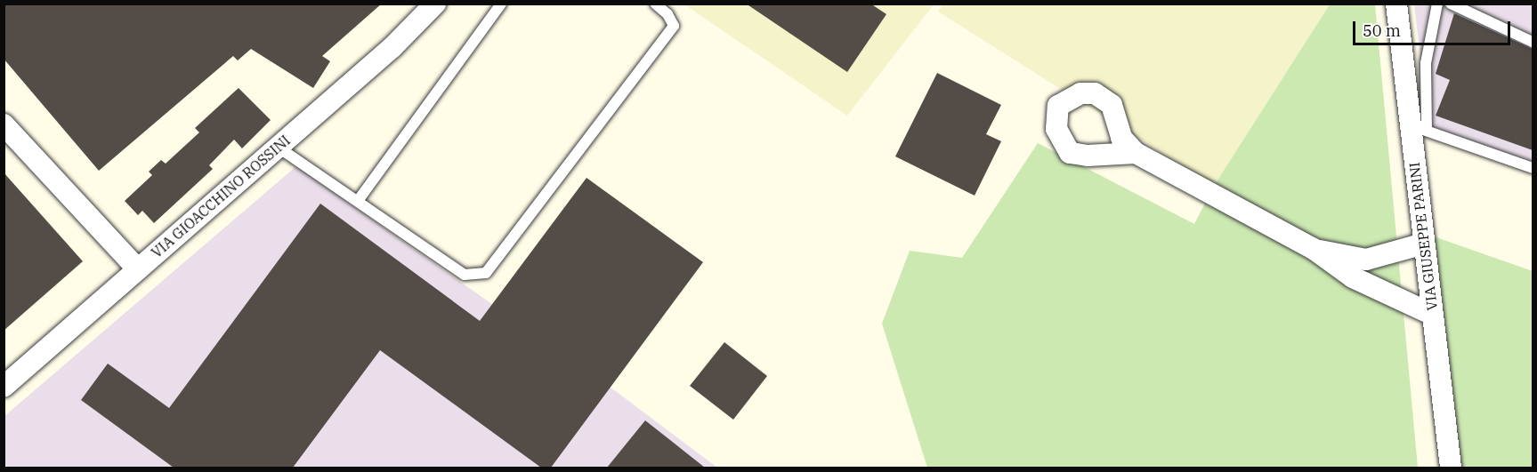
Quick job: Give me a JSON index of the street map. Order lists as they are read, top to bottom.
{
  "streets": {
    "street": ["VIA GIOACCHINO ROSSINI", "VIA GIUSEPPE PARINI"]
  },
  "scale_bar": "50 m"
}
